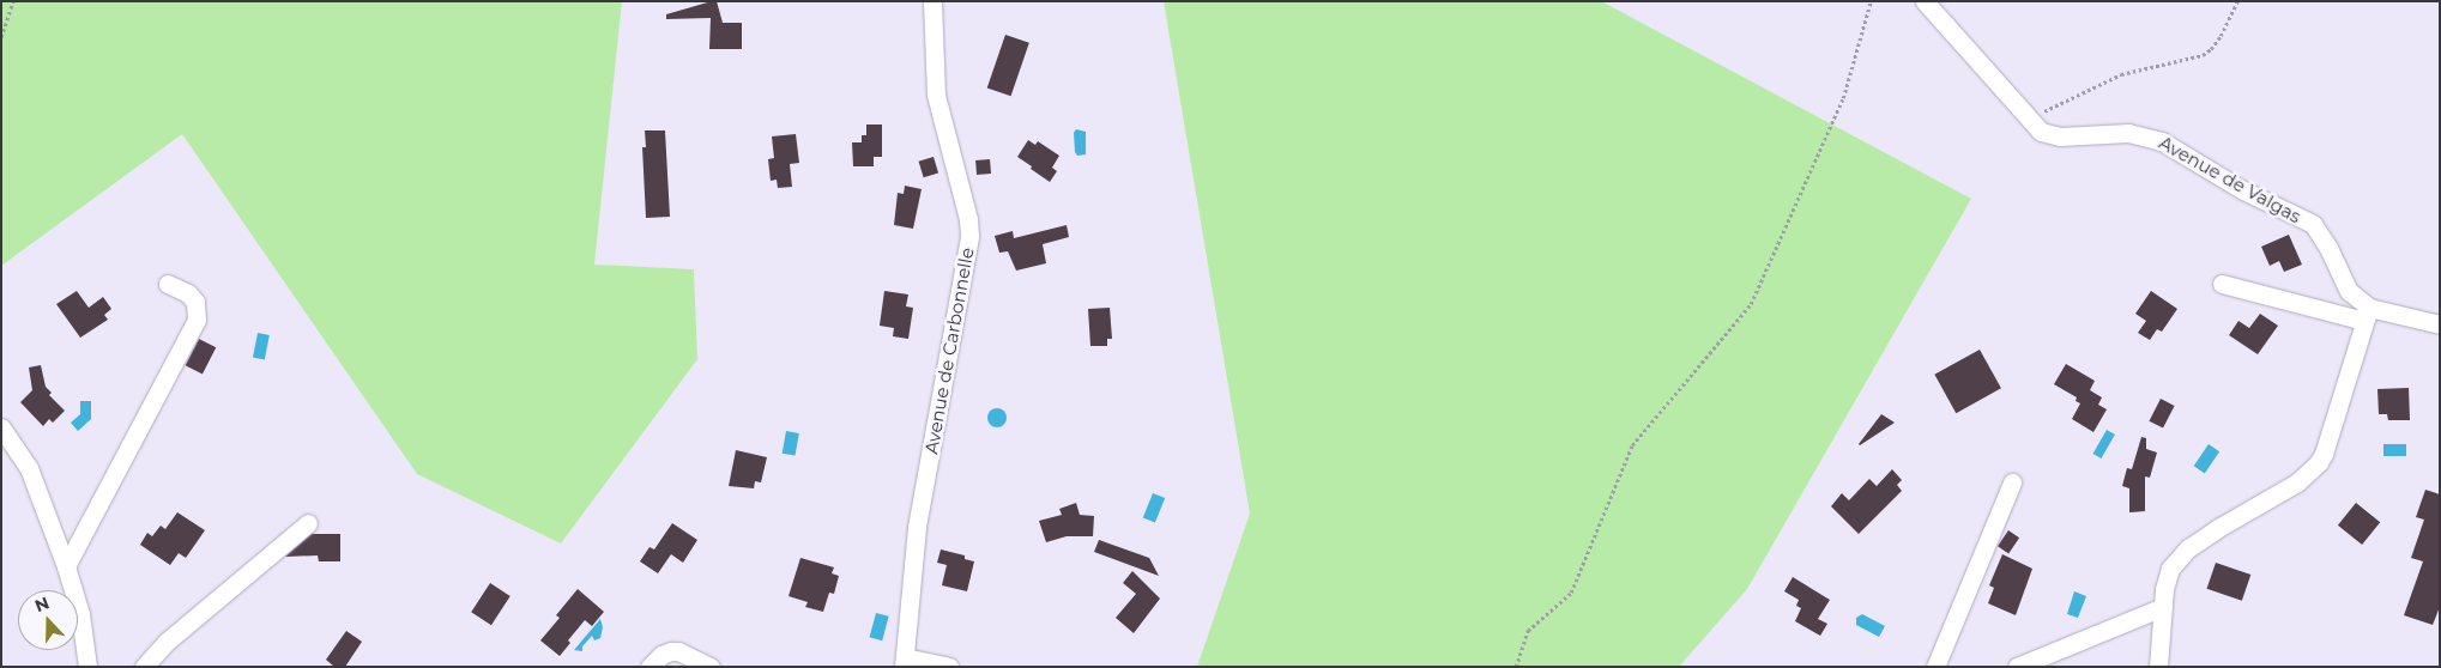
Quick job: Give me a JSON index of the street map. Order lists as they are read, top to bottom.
{
  "streets": {
    "street": ["Avenue de Valgas", "Avenue de Carbonnelle"]
  },
  "north": "top"
}
